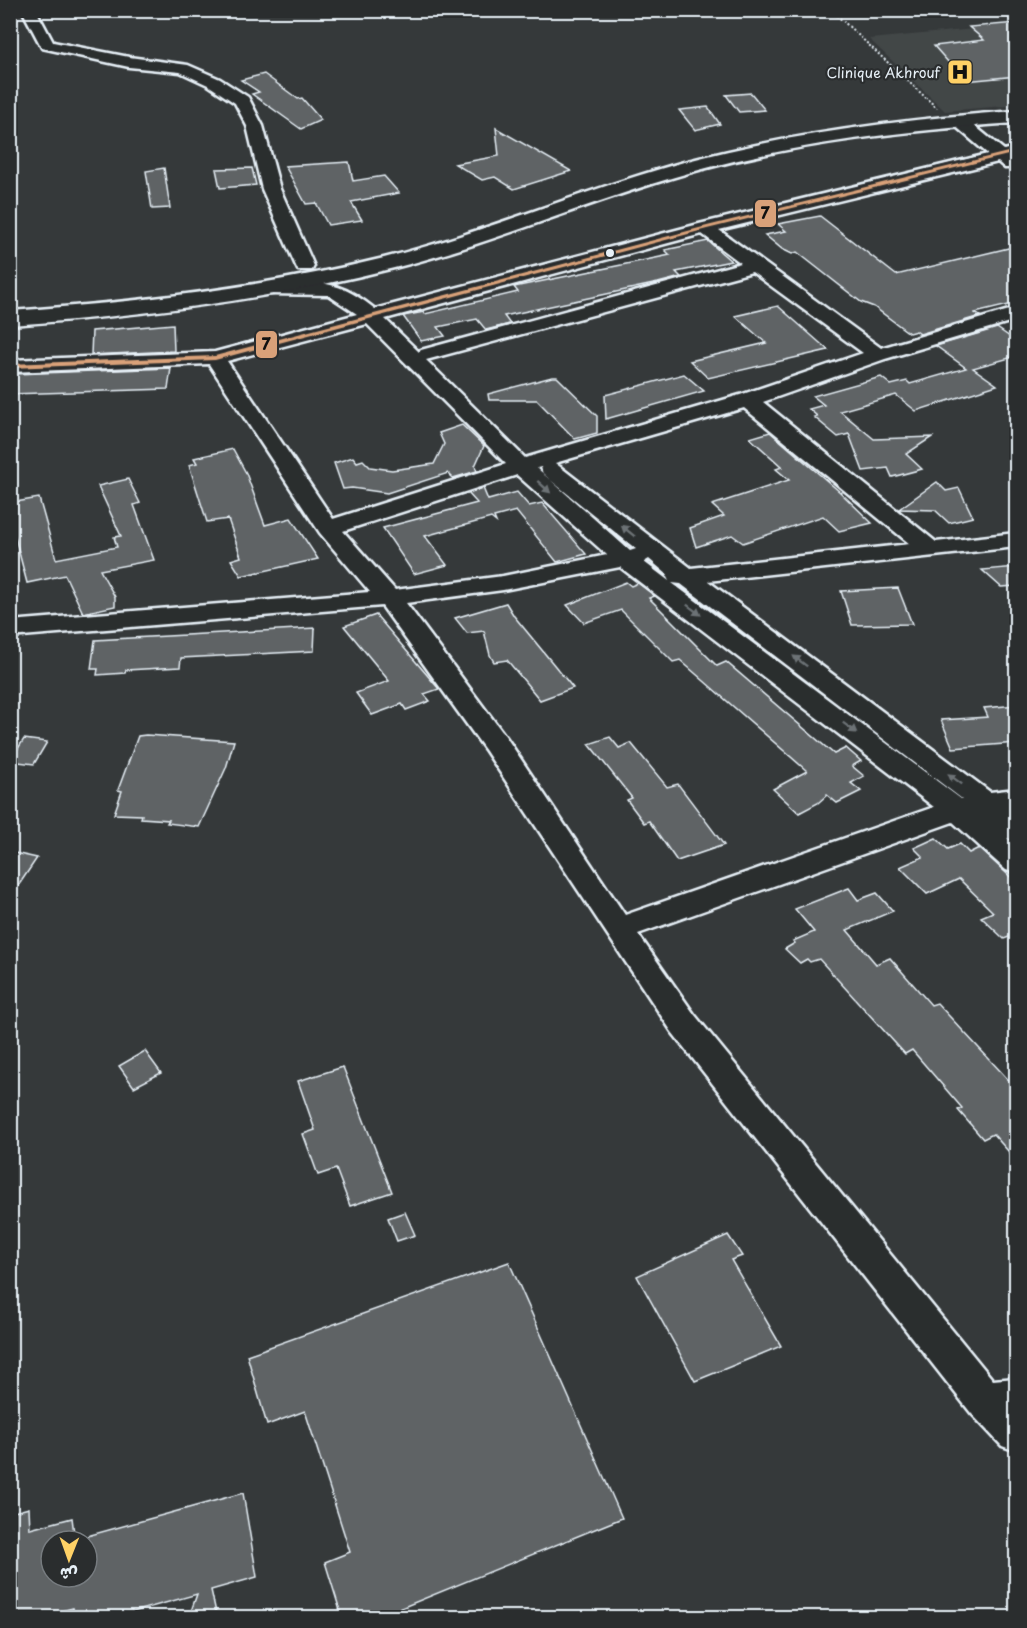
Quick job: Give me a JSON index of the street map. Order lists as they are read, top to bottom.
{
  "places": {
    "hospital": ["Clinique Akhrouf"]
  },
  "lines": ["transit line 7"],
  "north": "bottom"
}
